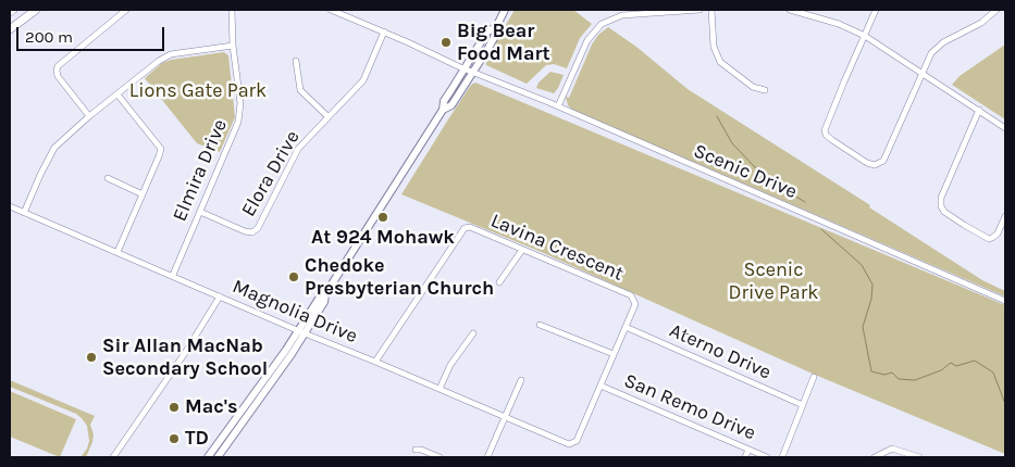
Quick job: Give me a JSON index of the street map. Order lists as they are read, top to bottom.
{
  "streets": {
    "street": [
      "Elmira Drive",
      "Scenic Drive",
      "Elora Drive",
      "Lavina Crescent",
      "Magnolia Drive",
      "Aterno Drive",
      "San Remo Drive"
    ]
  },
  "crossings": [
    ["Elmira Drive", "Elora Drive"],
    ["Elmira Drive", "Magnolia Drive"],
    ["Scenic Drive", "Elora Drive"],
    ["Lavina Crescent", "Magnolia Drive"],
    ["Lavina Crescent", "Aterno Drive"],
    ["Lavina Crescent", "San Remo Drive"]
  ],
  "parks": ["Lions Gate Park", "Scenic Drive Park"],
  "places": [
    "Big Bear Food Mart",
    "At 924 Mohawk",
    "Chedoke Presbyterian Church",
    "Sir Allan MacNab Secondary School",
    "Mac's",
    "TD"
  ],
  "scale_bar": "200 m"
}
